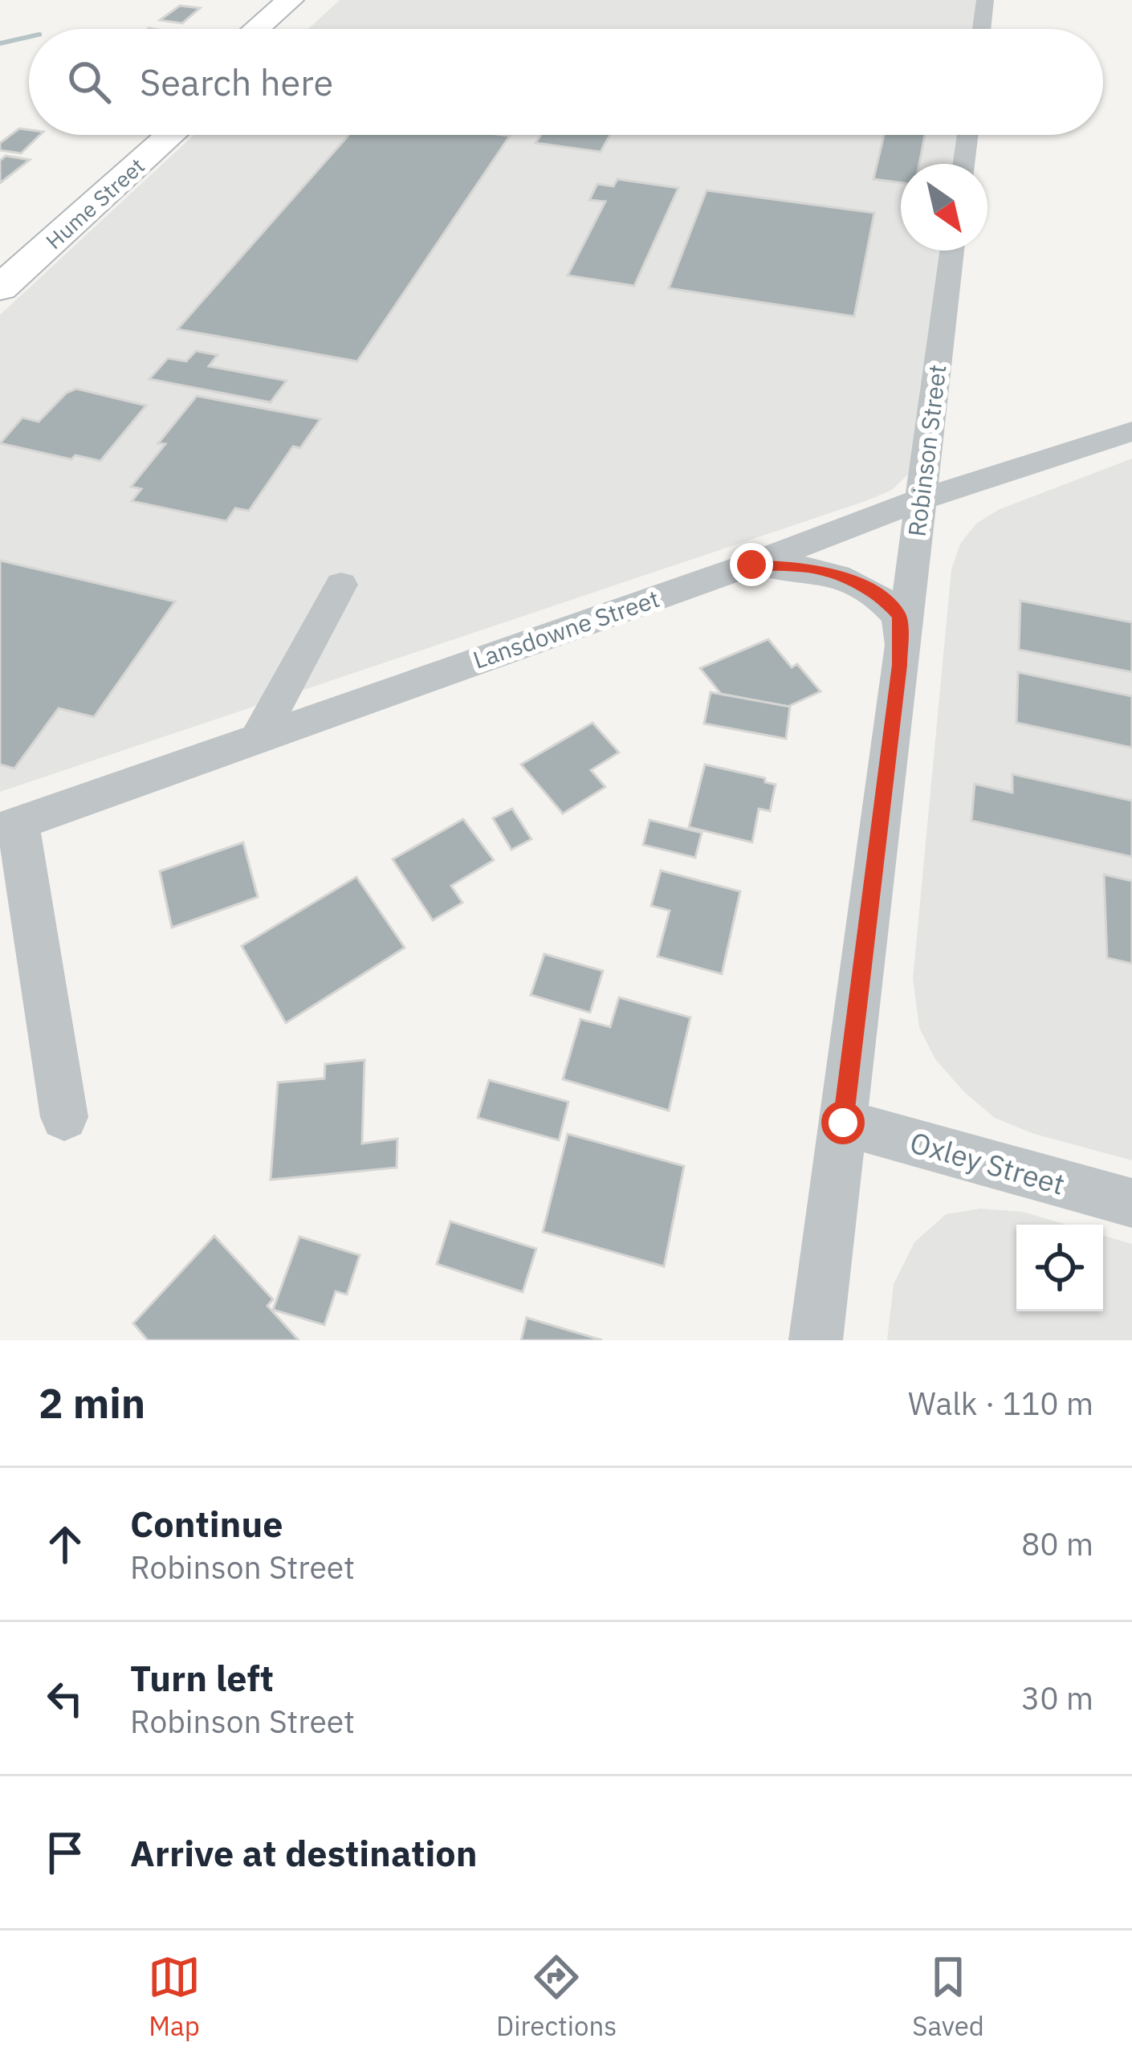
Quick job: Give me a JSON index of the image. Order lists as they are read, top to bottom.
{
  "streets": {
    "main road": ["Hume Street"],
    "street": ["Robinson Street", "Lansdowne Street", "Oxley Street"]
  },
  "crossings": [
    ["Robinson Street", "Lansdowne Street"],
    ["Robinson Street", "Oxley Street"]
  ],
  "north": "bottom right",
  "page": {
    "search": "Search here",
    "heading": ["2 min", "Walk · 110 m"],
    "list": [
      ["Continue", "Robinson Street", "80 m"],
      ["Turn left", "Robinson Street", "30 m"],
      "Arrive at destination"
    ],
    "nav": ["Map", "Directions", "Saved"]
  }
}
